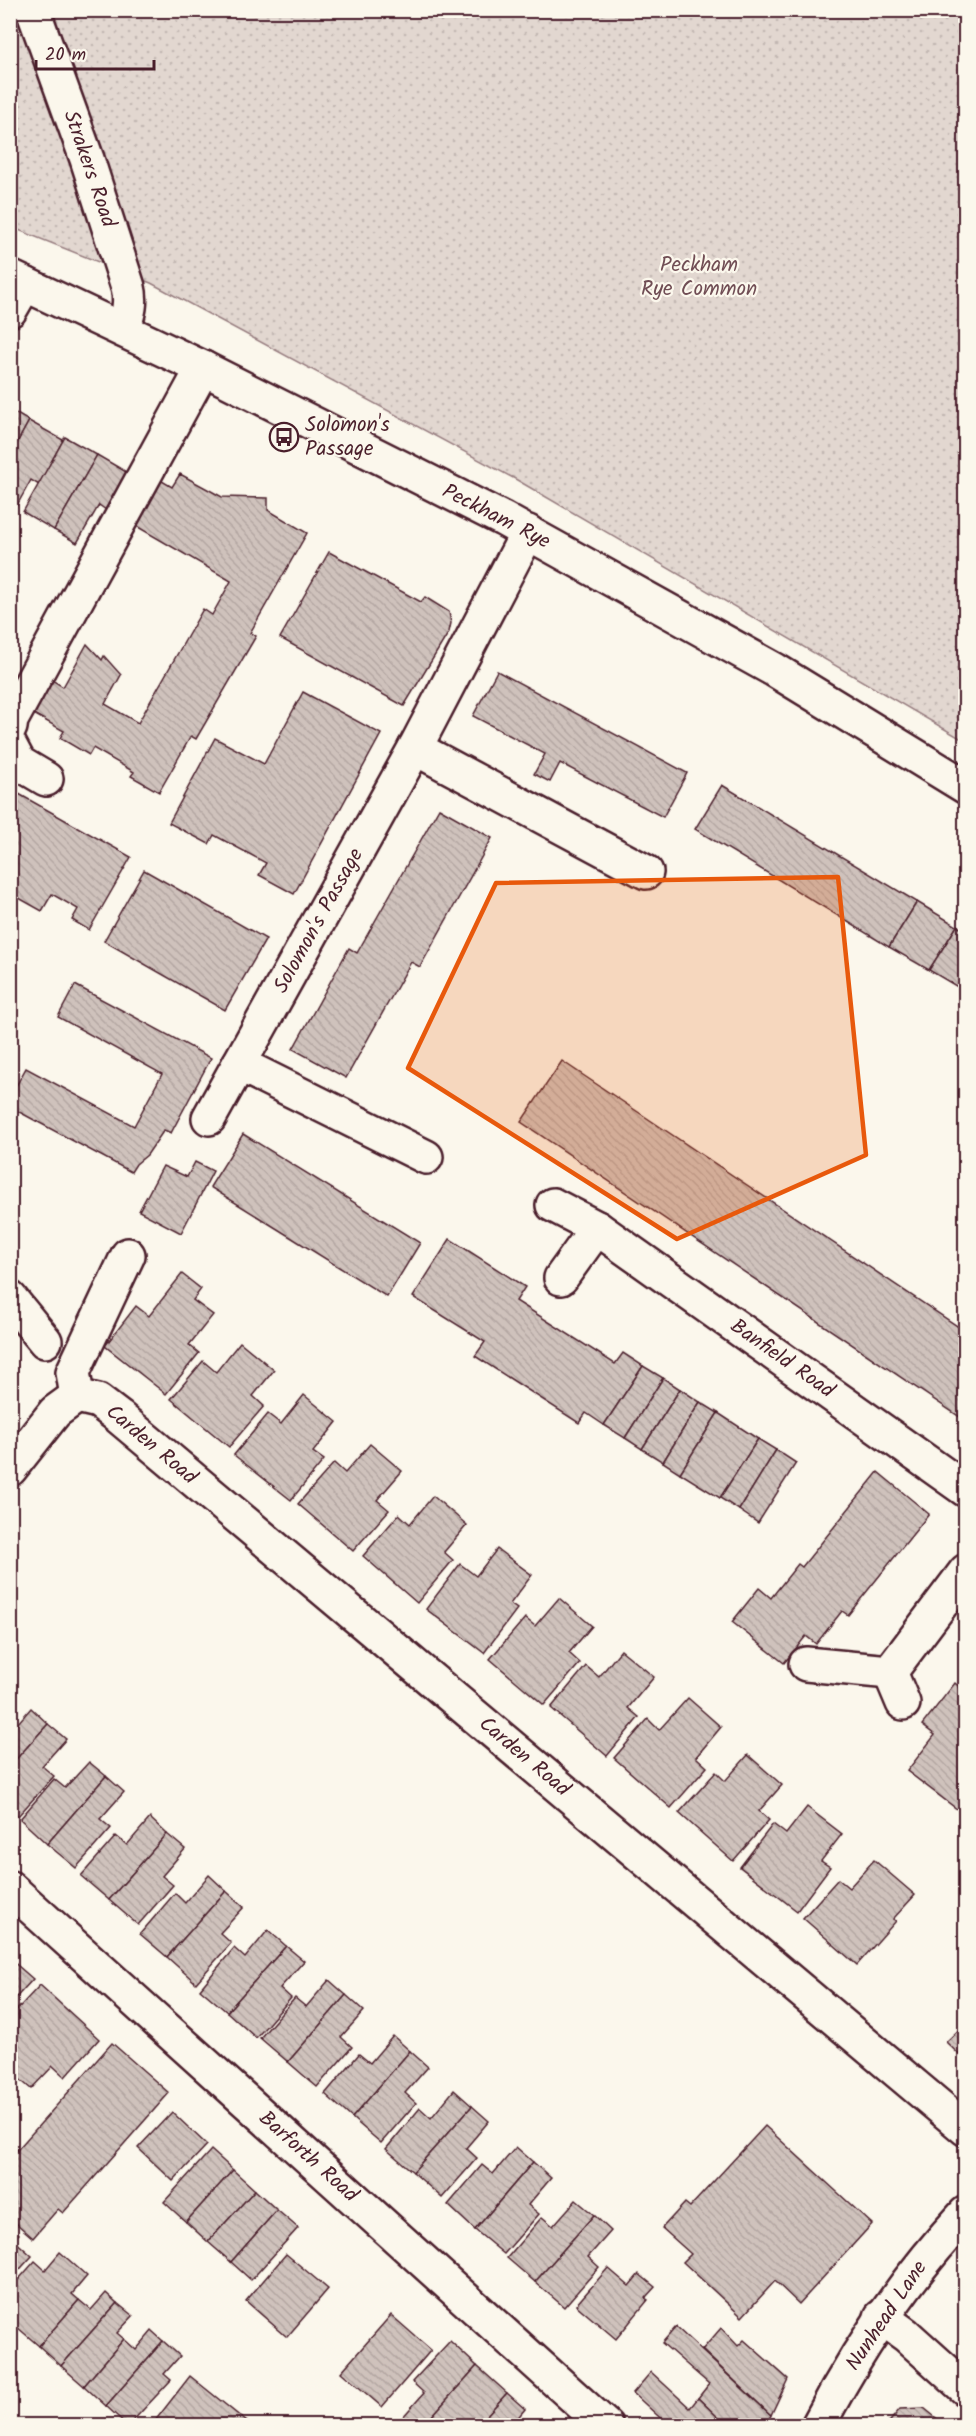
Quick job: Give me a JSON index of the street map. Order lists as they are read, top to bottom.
{
  "streets": {
    "street": [
      "Strakers Road",
      "Peckham Rye",
      "Solomon's Passage",
      "Banfield Road",
      "Carden Road",
      "Barforth Road",
      "Nunhead Lane"
    ]
  },
  "crossings": [
    ["Strakers Road", "Peckham Rye"],
    ["Peckham Rye", "Solomon's Passage"]
  ],
  "parks": ["Peckham Rye Common"],
  "places": {
    "bus stop": ["Solomon's Passage"]
  },
  "scale_bar": "20 m"
}
